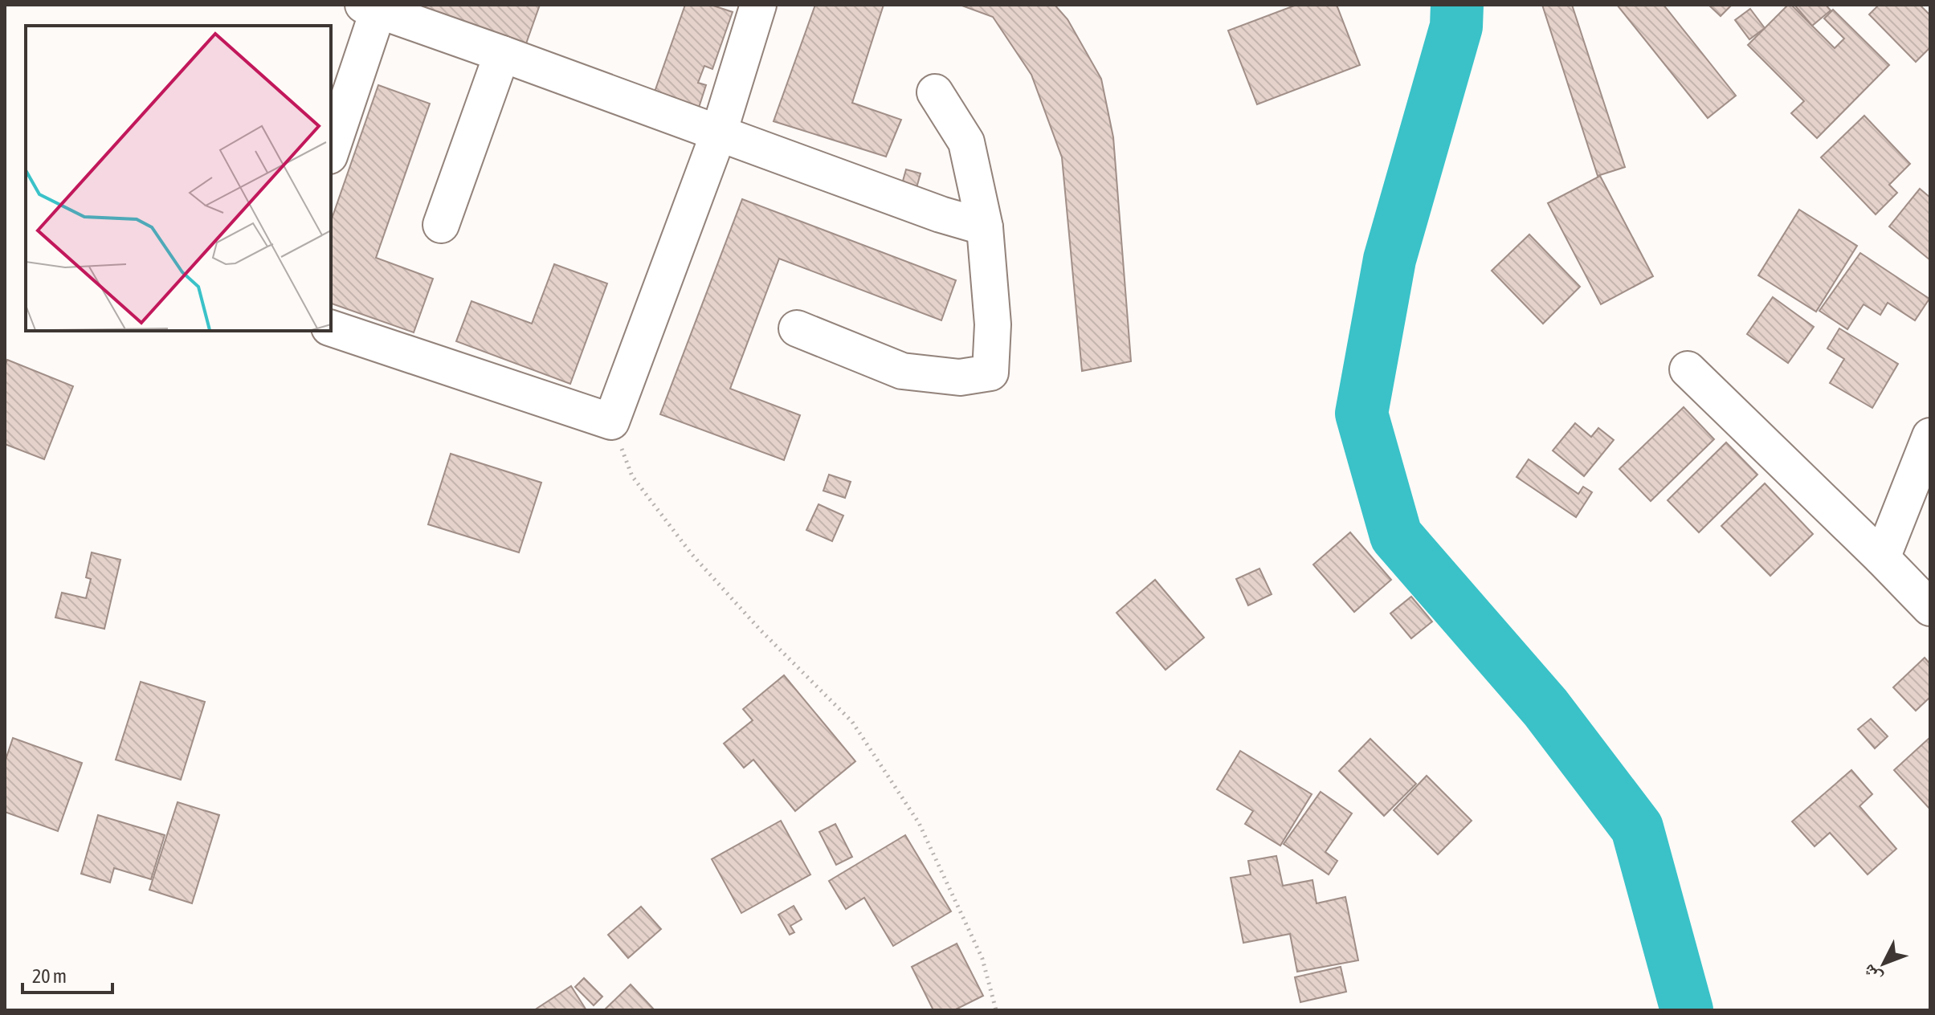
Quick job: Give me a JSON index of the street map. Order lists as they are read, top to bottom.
{
  "scale_bar": "20 m",
  "north": "bottom left"
}
